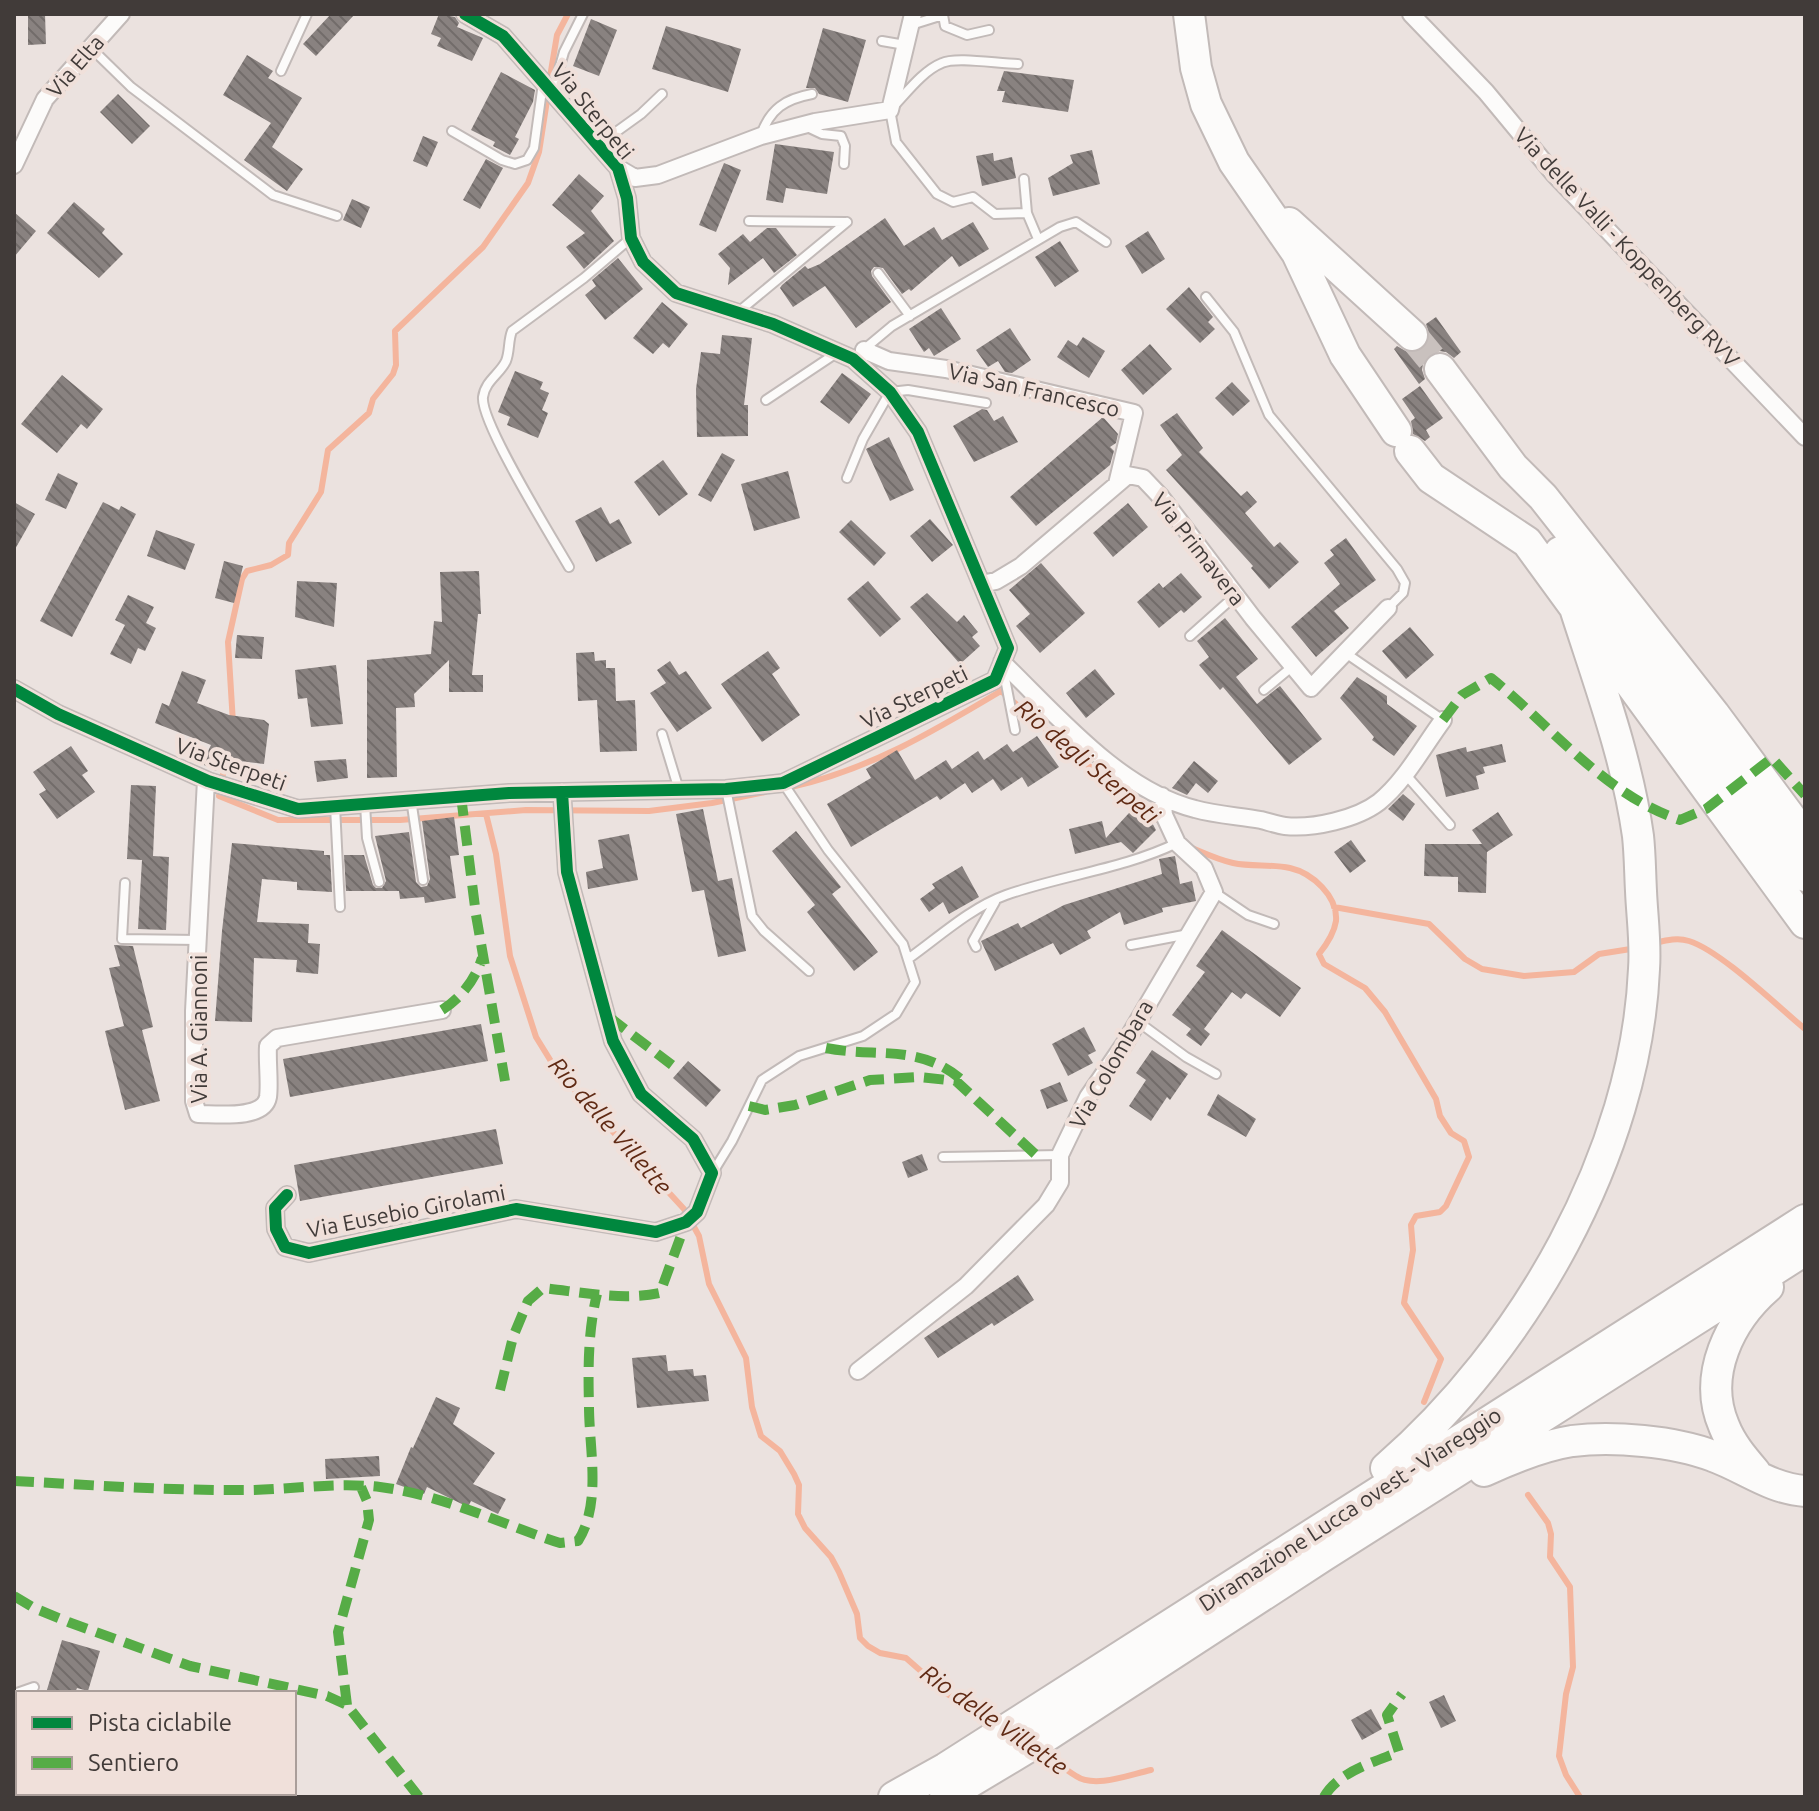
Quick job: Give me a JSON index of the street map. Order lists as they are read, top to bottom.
{
  "streets": {
    "highway": ["Diramazione Lucca ovest - Viareggio"],
    "street": [
      "Via Elta",
      "Via Sterpeti",
      "Via delle Valli - Koppenberg RVV",
      "Via San Francesco",
      "Via Primavera",
      "Via A. Giannoni",
      "Via Colombara",
      "Via Eusebio Girolami"
    ]
  },
  "crossings": [
    ["Via Sterpeti", "Via San Francesco"],
    ["Via Sterpeti", "Via A. Giannoni"],
    ["Via San Francesco", "Via Primavera"]
  ],
  "water": ["Rio degli Sterpeti", "Rio delle Villette"],
  "legend": ["Pista ciclabile", "Sentiero"]
}
